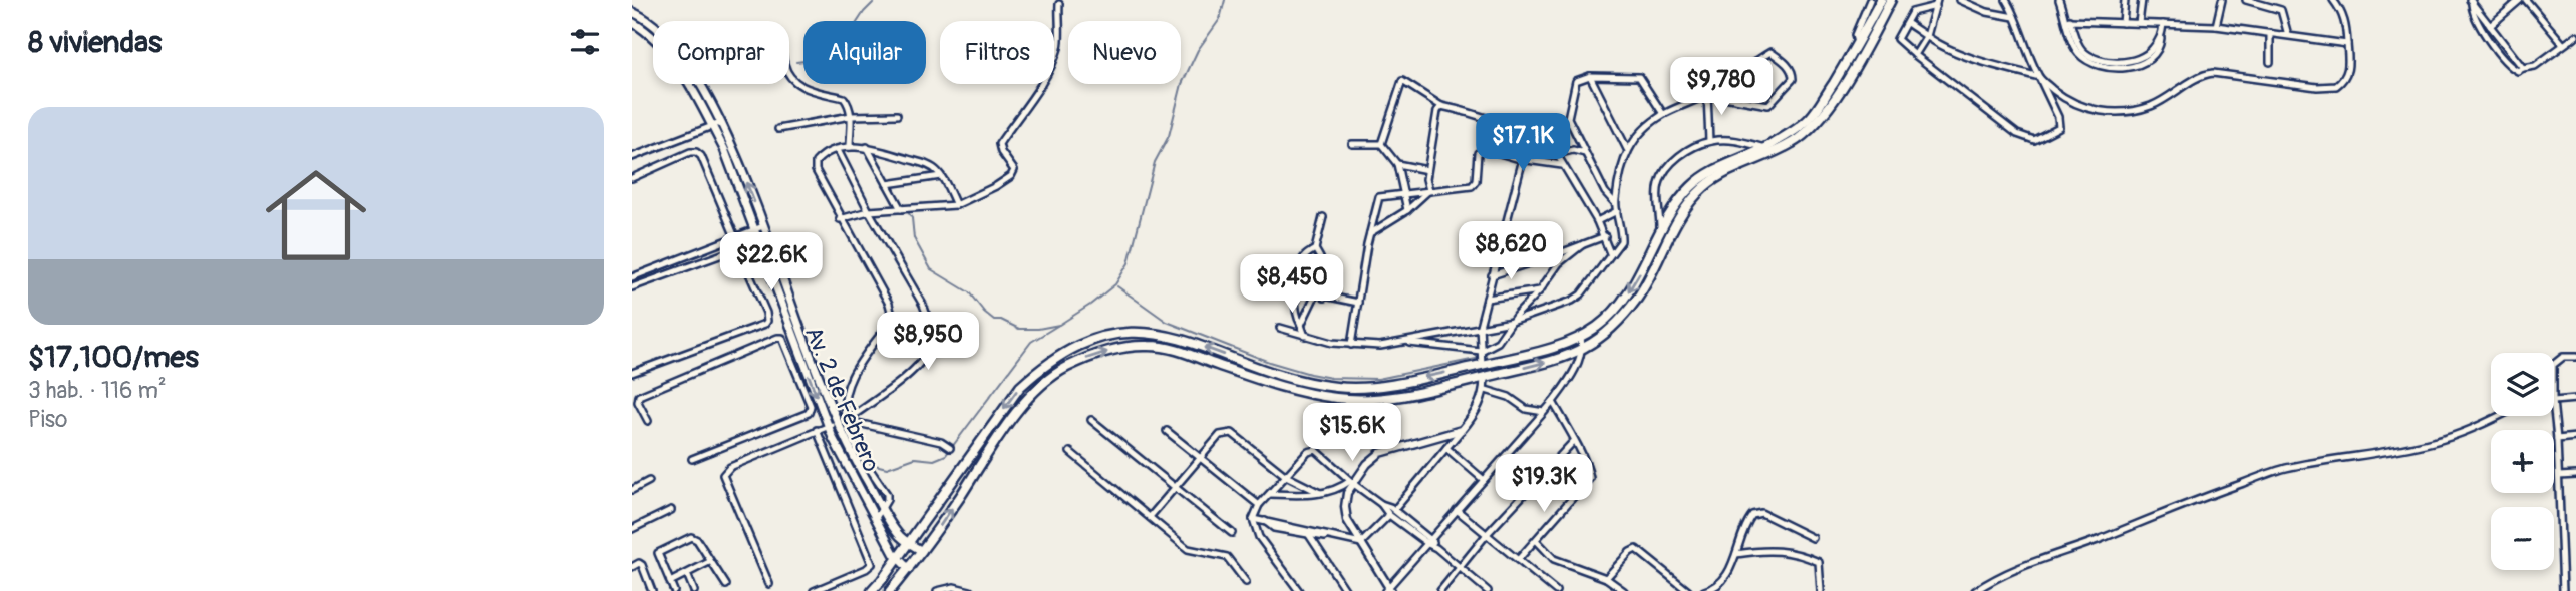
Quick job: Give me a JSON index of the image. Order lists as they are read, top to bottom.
{
  "streets": {
    "main road": ["Av. 2 de Febrero"]
  },
  "page": {
    "heading": "8 viviendas",
    "chip": [
      "Comprar",
      "Alquilar",
      "Filtros",
      "Nuevo"
    ],
    "price": [
      "$9,780",
      "$17.1K",
      "$8,620",
      "$22.6K",
      "$8,450",
      "$8,950",
      "$15.6K",
      "$19.3K"
    ],
    "list": [
      {
        "name": "$17,100/mes",
        "note": "3 hab. · 116 m² · Piso"
      }
    ],
    "map_buttons": ["+", "−"]
  }
}
